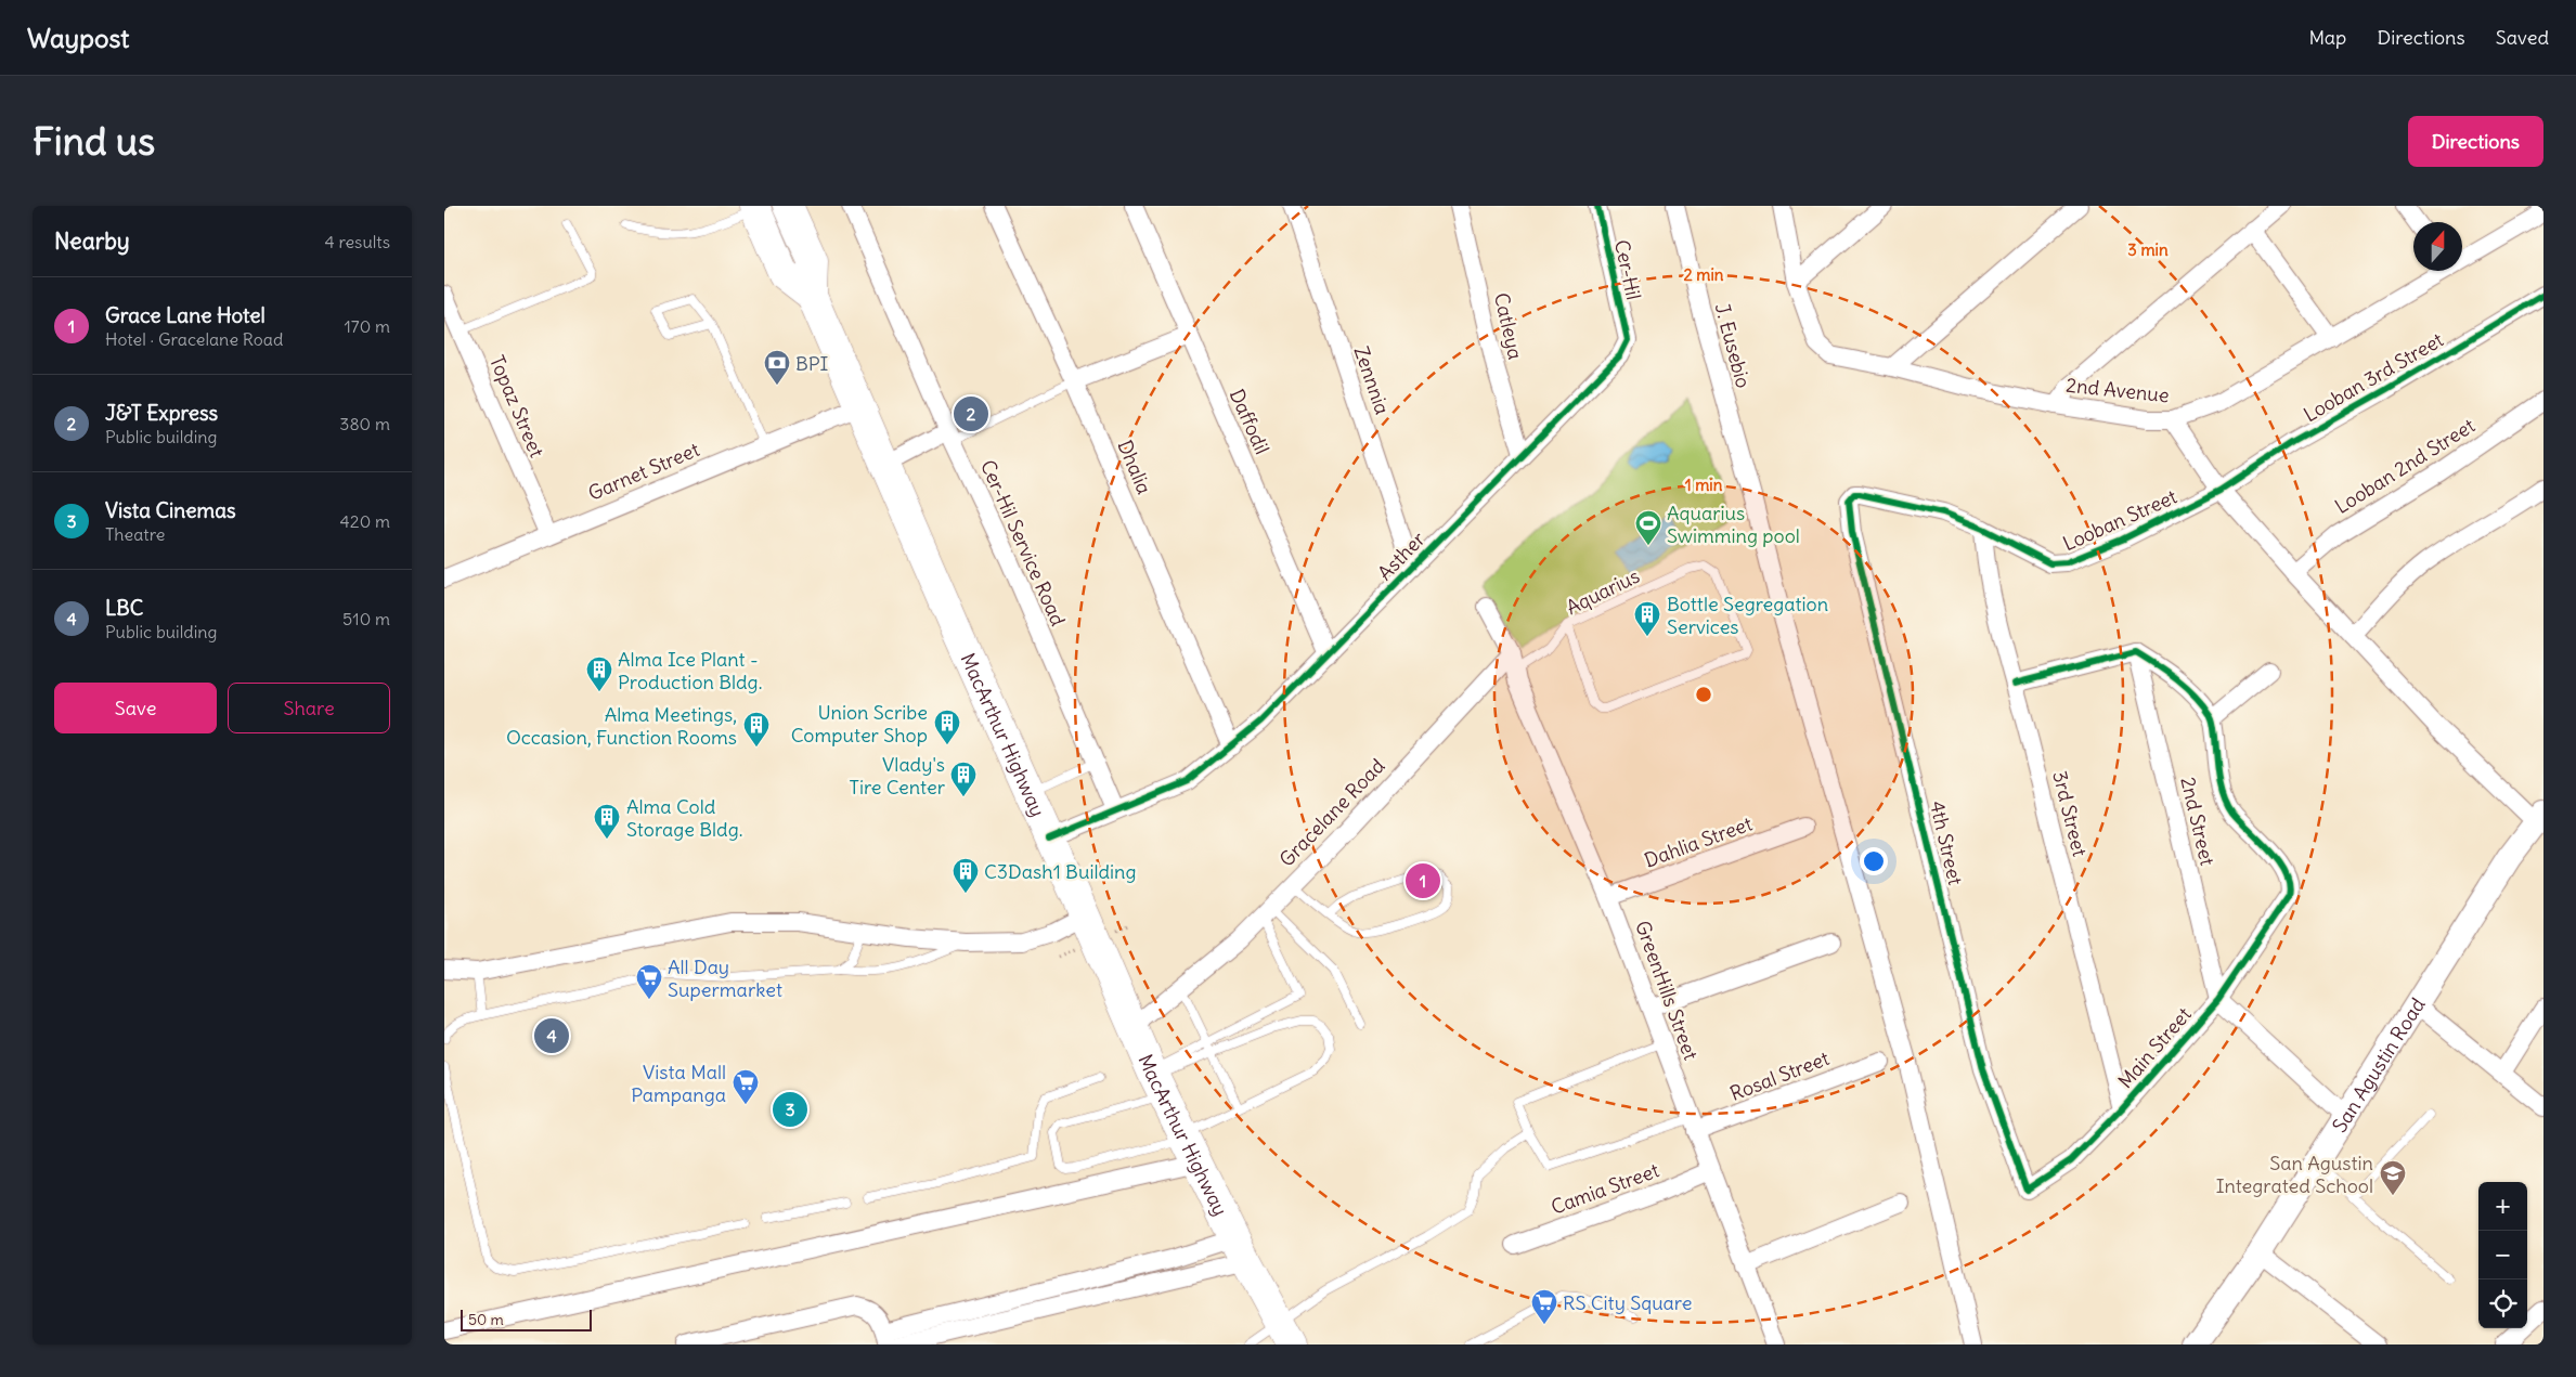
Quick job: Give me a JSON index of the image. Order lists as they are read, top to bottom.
{
  "streets": {
    "highway": ["MacArthur Highway"],
    "street": [
      "Cer-Hil",
      "Catleya",
      "J. Eusebio",
      "Looban 3rd Street",
      "Zennnia",
      "2nd Avenue",
      "Topaz Street",
      "Daffodil",
      "Looban 2nd Street",
      "Dhalia",
      "Garnet Street",
      "Looban Street",
      "Cer-Hil Service Road",
      "Asther",
      "Gracelane Road",
      "3rd Street",
      "2nd Street",
      "Dahlia Street",
      "4th Street",
      "GreenHills Street",
      "Main Street",
      "San Agustin Road",
      "Rosal Street",
      "Camia Street"
    ],
    "lane": ["Aquarius"]
  },
  "crossings": [
    ["Cer-Hil", "Asther"],
    ["Catleya", "Asther"],
    ["Looban 3rd Street", "Looban Street"],
    ["Zennnia", "Asther"],
    ["Topaz Street", "Garnet Street"],
    ["Daffodil", "Asther"],
    ["Dhalia", "Asther"],
    ["Garnet Street", "MacArthur Highway"],
    ["Looban Street", "3rd Street"],
    ["Looban Street", "4th Street"],
    ["Cer-Hil Service Road", "Asther"],
    ["Asther", "MacArthur Highway"],
    ["Aquarius", "GreenHills Street"],
    ["MacArthur Highway", "Gracelane Road"],
    ["Gracelane Road", "GreenHills Street"],
    ["3rd Street", "Main Street"],
    ["2nd Street", "Main Street"],
    ["Dahlia Street", "GreenHills Street"],
    ["4th Street", "Main Street"],
    ["GreenHills Street", "Rosal Street"],
    ["GreenHills Street", "Camia Street"]
  ],
  "places": {
    "bank": ["BPI"],
    "sports": ["Aquarius Swimming pool"],
    "building": [
      "Bottle Segregation Services",
      "Alma Ice Plant - Production Bldg.",
      "Union Scribe Computer Shop",
      "Alma Meetings, Occasion, Function Rooms",
      "Vlady's Tire Center",
      "Alma Cold Storage Bldg.",
      "C3Dash1 Building"
    ],
    "supermarket": ["All Day Supermarket", "Vista Mall Pampanga", "RS City Square"],
    "school or university": ["San Agustin Integrated School"]
  },
  "scale_bar": "50 m",
  "north": "top",
  "page": {
    "header": "Waypost",
    "nav": ["Map", "Directions", "Saved"],
    "buttons": [
      "Directions",
      ["Save", "Share"]
    ],
    "title": "Find us",
    "heading": ["Nearby", "4 results"],
    "list": [
      {
        "mark": "1",
        "name": "Grace Lane Hotel",
        "note": "Hotel · Gracelane Road",
        "value": "170 m"
      },
      {
        "mark": "2",
        "name": "J&T Express",
        "note": "Public building",
        "value": "380 m"
      },
      {
        "mark": "3",
        "name": "Vista Cinemas",
        "note": "Theatre",
        "value": "420 m"
      },
      {
        "mark": "4",
        "name": "LBC",
        "note": "Public building",
        "value": "510 m"
      }
    ],
    "pins": [
      "2",
      "1",
      "4",
      "3"
    ],
    "map_buttons": ["+", "−"],
    "scale": "50 m"
  },
  "rings": ["3 min", "2 min", "1 min"]
}
